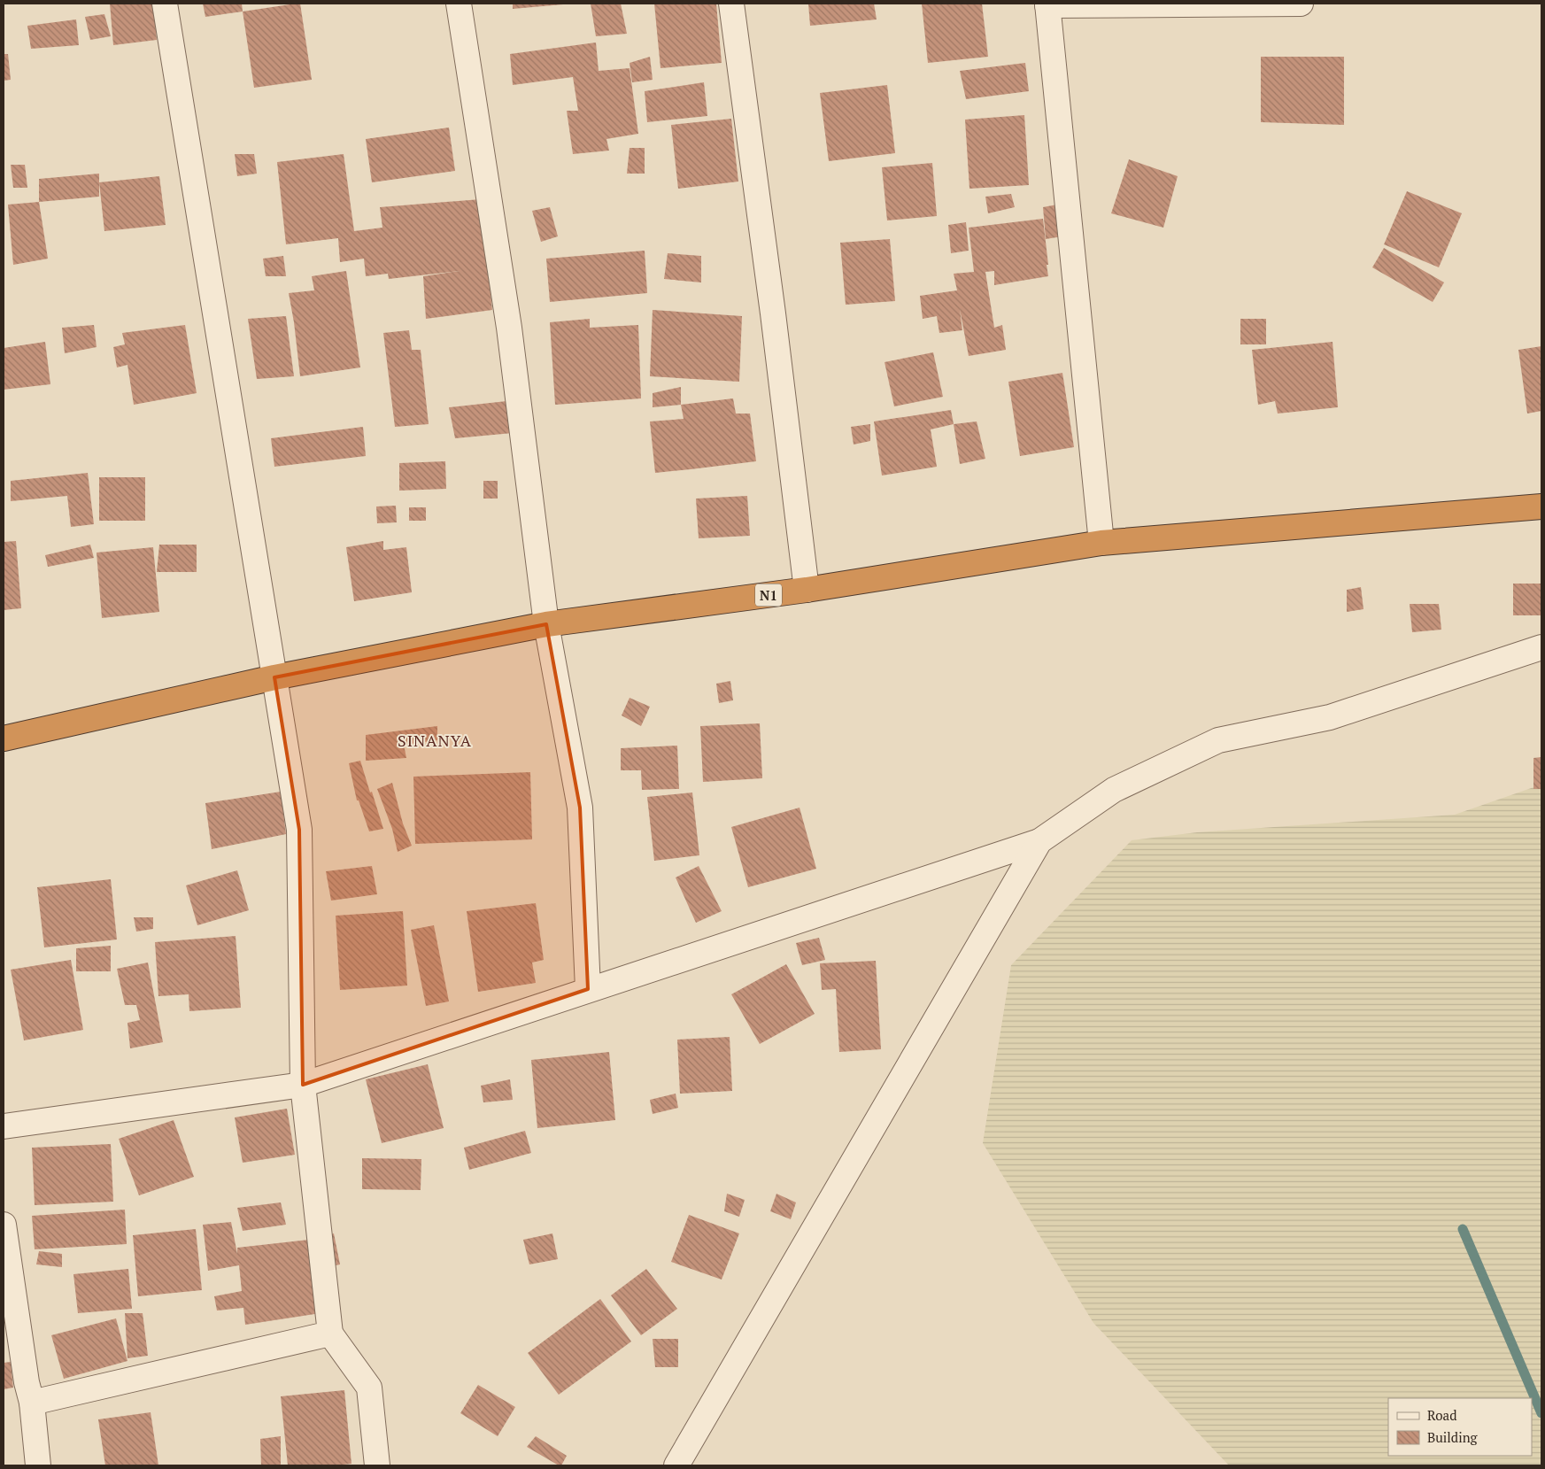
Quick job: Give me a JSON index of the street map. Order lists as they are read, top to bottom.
{
  "streets": {
    "highway": ["N1"]
  },
  "districts": ["SINANYA"],
  "legend": ["Road", "Building"]
}
